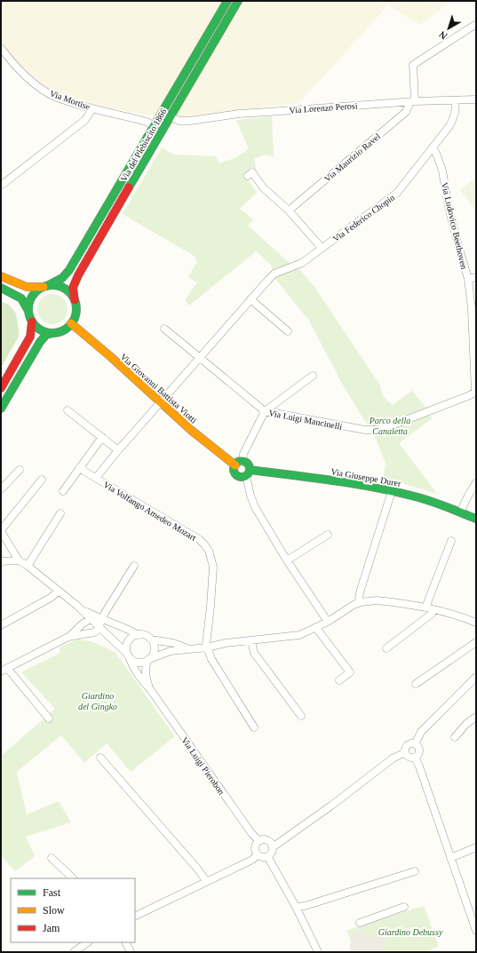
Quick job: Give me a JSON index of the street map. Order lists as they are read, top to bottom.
{
  "streets": {
    "main road": ["Via del Plebiscito 1866", "Via Giovanni Battista Viotti", "Via Giuseppe Durer"],
    "street": [
      "Via Mortise",
      "Via Lorenzo Perosi",
      "Via Maurizio Ravel",
      "Via Federico Chopin",
      "Via Ludovico Beethoven",
      "Via Luigi Mancinelli",
      "Via Volfango Amedeo Mozart",
      "Via Luigi Pierobon"
    ]
  },
  "crossings": [
    ["Via Mortise", "Via del Plebiscito 1866"],
    ["Via Lorenzo Perosi", "Via del Plebiscito 1866"],
    ["Via Lorenzo Perosi", "Via Maurizio Ravel"],
    ["Via Lorenzo Perosi", "Via Federico Chopin"],
    ["Via del Plebiscito 1866", "Via Giovanni Battista Viotti"],
    ["Via Federico Chopin", "Via Ludovico Beethoven"],
    ["Via Federico Chopin", "Via Luigi Mancinelli"],
    ["Via Federico Chopin", "Via Volfango Amedeo Mozart"],
    ["Via Ludovico Beethoven", "Via Luigi Mancinelli"],
    ["Via Giovanni Battista Viotti", "Via Giuseppe Durer"],
    ["Via Giovanni Battista Viotti", "Via Volfango Amedeo Mozart"],
    ["Via Luigi Mancinelli", "Via Volfango Amedeo Mozart"]
  ],
  "parks": ["Parco della Canaletta", "Giardino del Gingko", "Giardino Debussy"],
  "legend": ["Fast", "Slow", "Jam"],
  "north": "bottom left"
}
